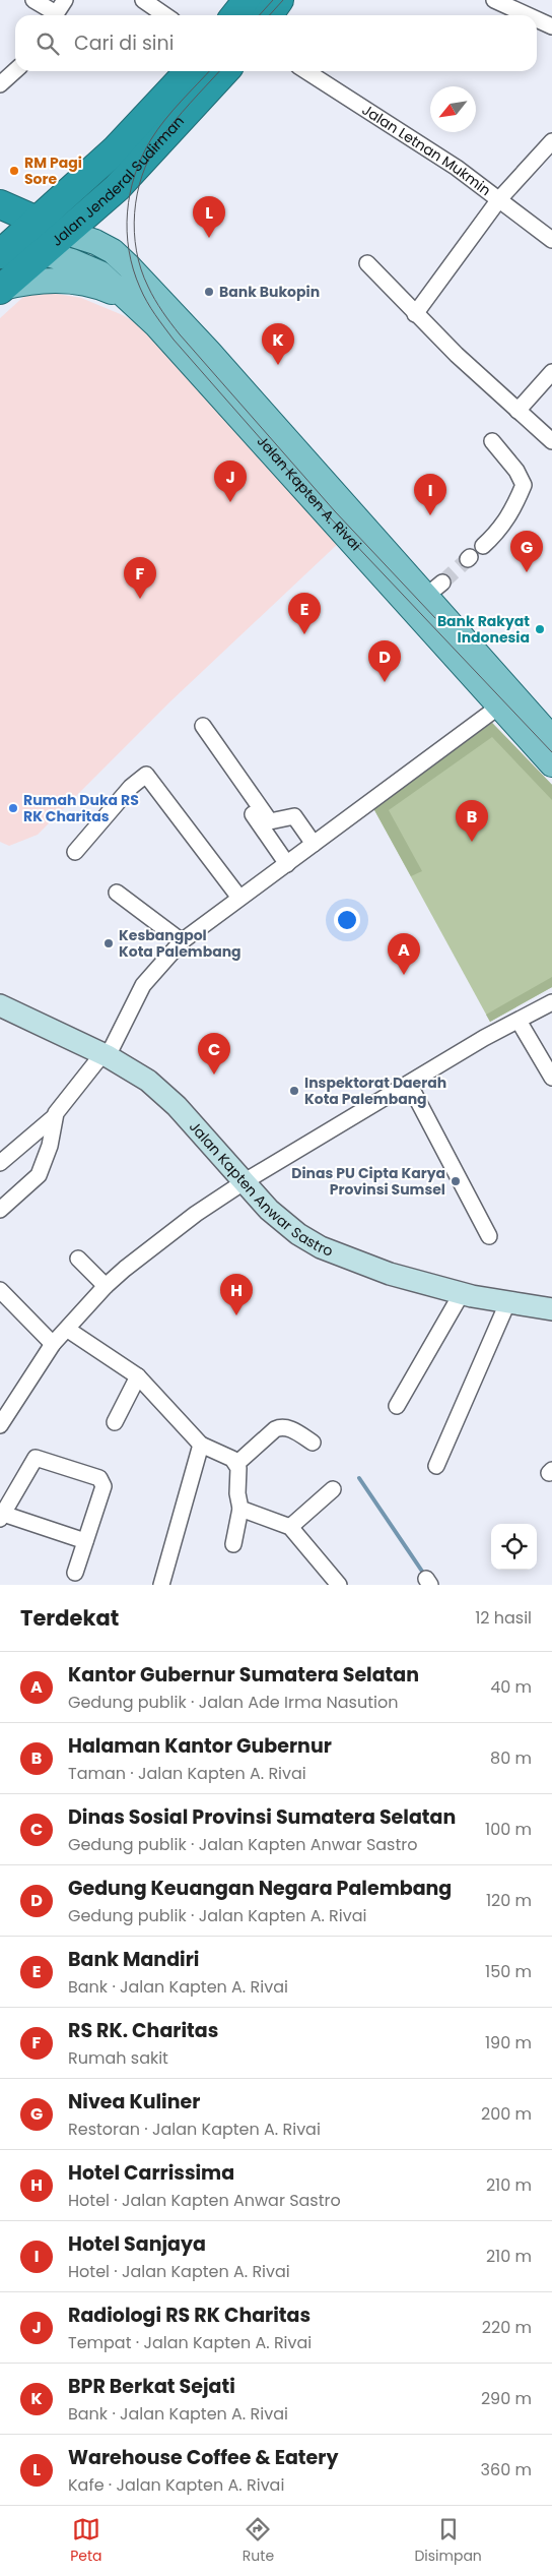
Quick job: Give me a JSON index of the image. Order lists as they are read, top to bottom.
{
  "streets": {
    "highway": ["Jalan Jenderal Sudirman"],
    "main road": ["Jalan Kapten A. Rivai"],
    "street": ["Jalan Letnan Mukmin", "Jalan Kapten Anwar Sastro"]
  },
  "crossings": [
    ["Jalan Jenderal Sudirman", "Jalan Kapten A. Rivai"]
  ],
  "places": [
    "RM Pagi Sore",
    "Bank Bukopin",
    "Bank Rakyat Indonesia",
    "Rumah Duka RS RK Charitas",
    "Kesbangpol Kota Palembang",
    "Inspektorat Daerah Kota Palembang",
    "Dinas PU Cipta Karya Provinsi Sumsel"
  ],
  "north": "bottom left",
  "page": {
    "search": "Cari di sini",
    "pins": [
      "L",
      "K",
      "J",
      "I",
      "G",
      "F",
      "E",
      "D",
      "B",
      "A",
      "C",
      "H"
    ],
    "heading": ["Terdekat", "12 hasil"],
    "list": [
      {
        "mark": "A",
        "name": "Kantor Gubernur Sumatera Selatan",
        "note": "Gedung publik · Jalan Ade Irma Nasution",
        "value": "40 m"
      },
      {
        "mark": "B",
        "name": "Halaman Kantor Gubernur",
        "note": "Taman · Jalan Kapten A. Rivai",
        "value": "80 m"
      },
      {
        "mark": "C",
        "name": "Dinas Sosial Provinsi Sumatera Selatan",
        "note": "Gedung publik · Jalan Kapten Anwar Sastro",
        "value": "100 m"
      },
      {
        "mark": "D",
        "name": "Gedung Keuangan Negara Palembang",
        "note": "Gedung publik · Jalan Kapten A. Rivai",
        "value": "120 m"
      },
      {
        "mark": "E",
        "name": "Bank Mandiri",
        "note": "Bank · Jalan Kapten A. Rivai",
        "value": "150 m"
      },
      {
        "mark": "F",
        "name": "RS RK. Charitas",
        "note": "Rumah sakit",
        "value": "190 m"
      },
      {
        "mark": "G",
        "name": "Nivea Kuliner",
        "note": "Restoran · Jalan Kapten A. Rivai",
        "value": "200 m"
      },
      {
        "mark": "H",
        "name": "Hotel Carrissima",
        "note": "Hotel · Jalan Kapten Anwar Sastro",
        "value": "210 m"
      },
      {
        "mark": "I",
        "name": "Hotel Sanjaya",
        "note": "Hotel · Jalan Kapten A. Rivai",
        "value": "210 m"
      },
      {
        "mark": "J",
        "name": "Radiologi RS RK Charitas",
        "note": "Tempat · Jalan Kapten A. Rivai",
        "value": "220 m"
      },
      {
        "mark": "K",
        "name": "BPR Berkat Sejati",
        "note": "Bank · Jalan Kapten A. Rivai",
        "value": "290 m"
      },
      {
        "mark": "L",
        "name": "Warehouse Coffee & Eatery",
        "note": "Kafe · Jalan Kapten A. Rivai",
        "value": "360 m"
      }
    ],
    "nav": ["Peta", "Rute", "Disimpan"]
  }
}
